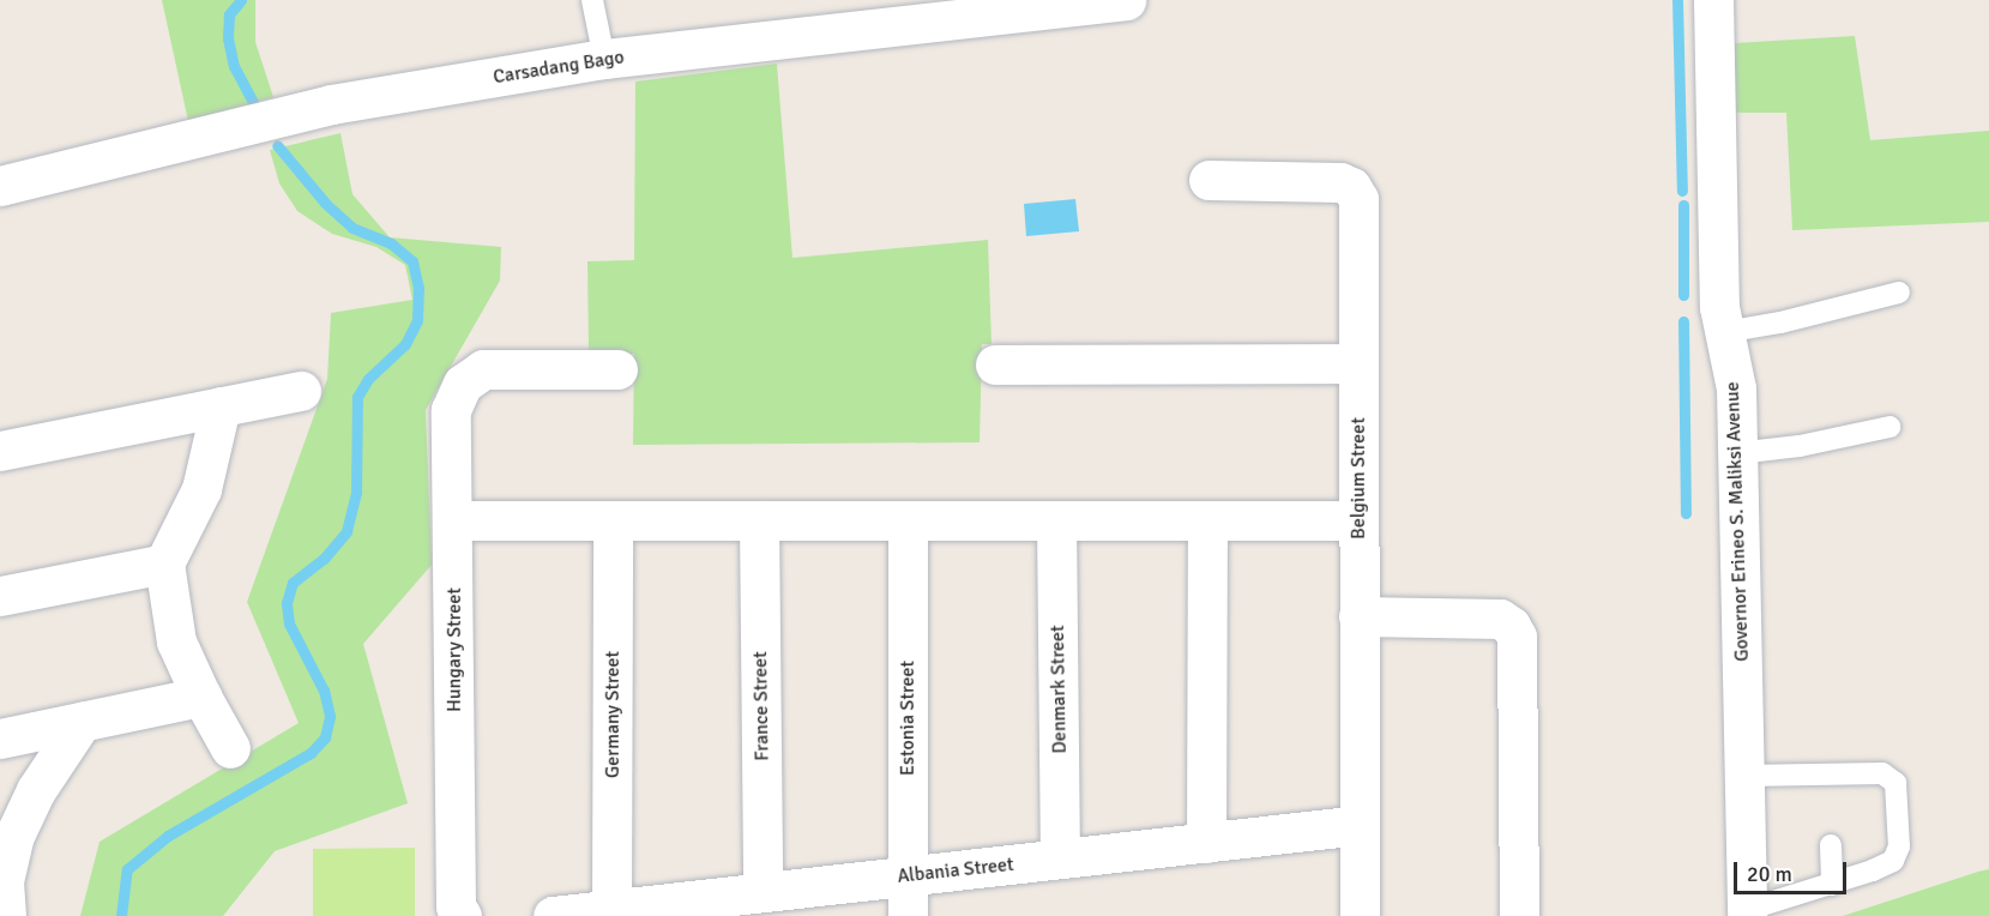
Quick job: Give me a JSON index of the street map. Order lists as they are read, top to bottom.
{
  "streets": {
    "street": [
      "Carsadang Bago",
      "Belgium Street",
      "Governor Erineo S. Maliksi Avenue",
      "Hungary Street",
      "Denmark Street",
      "France Street",
      "Germany Street",
      "Estonia Street",
      "Albania Street"
    ]
  },
  "crossings": [
    ["Belgium Street", "Albania Street"],
    ["Denmark Street", "Albania Street"],
    ["France Street", "Albania Street"],
    ["Germany Street", "Albania Street"],
    ["Estonia Street", "Albania Street"]
  ],
  "scale_bar": "20 m"
}
